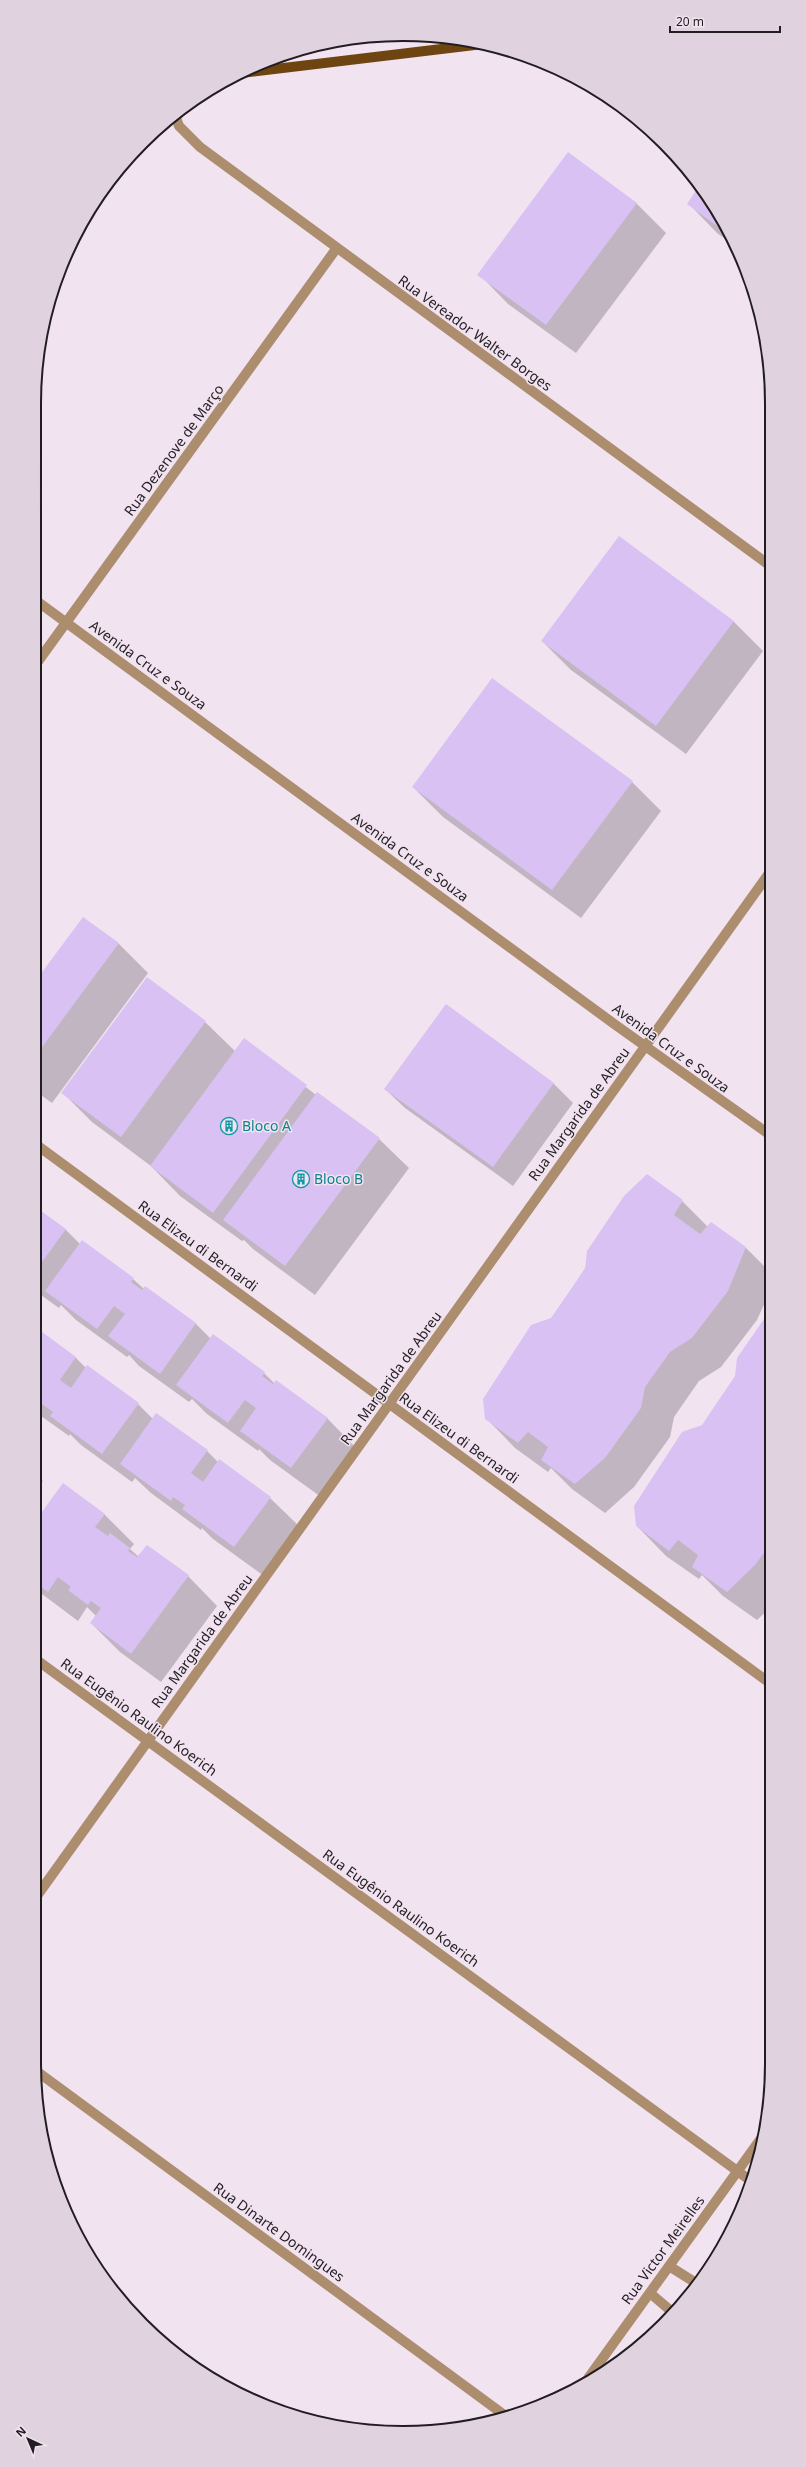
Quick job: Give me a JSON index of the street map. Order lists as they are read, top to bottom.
{
  "streets": {
    "street": [
      "Rua Vereador Walter Borges",
      "Rua Dezenove de Março",
      "Avenida Cruz e Souza",
      "Rua Margarida de Abreu",
      "Rua Elizeu di Bernardi",
      "Rua Eugênio Raulino Koerich",
      "Rua Dinarte Domingues",
      "Rua Victor Meirelles"
    ]
  },
  "crossings": [
    ["Rua Vereador Walter Borges", "Rua Dezenove de Março"],
    ["Rua Dezenove de Março", "Avenida Cruz e Souza"],
    ["Avenida Cruz e Souza", "Rua Margarida de Abreu"],
    ["Rua Margarida de Abreu", "Rua Elizeu di Bernardi"],
    ["Rua Margarida de Abreu", "Rua Eugênio Raulino Koerich"],
    ["Rua Eugênio Raulino Koerich", "Rua Victor Meirelles"]
  ],
  "places": {
    "building": ["Bloco A", "Bloco B"]
  },
  "scale_bar": "20 m",
  "north": "top left"
}
